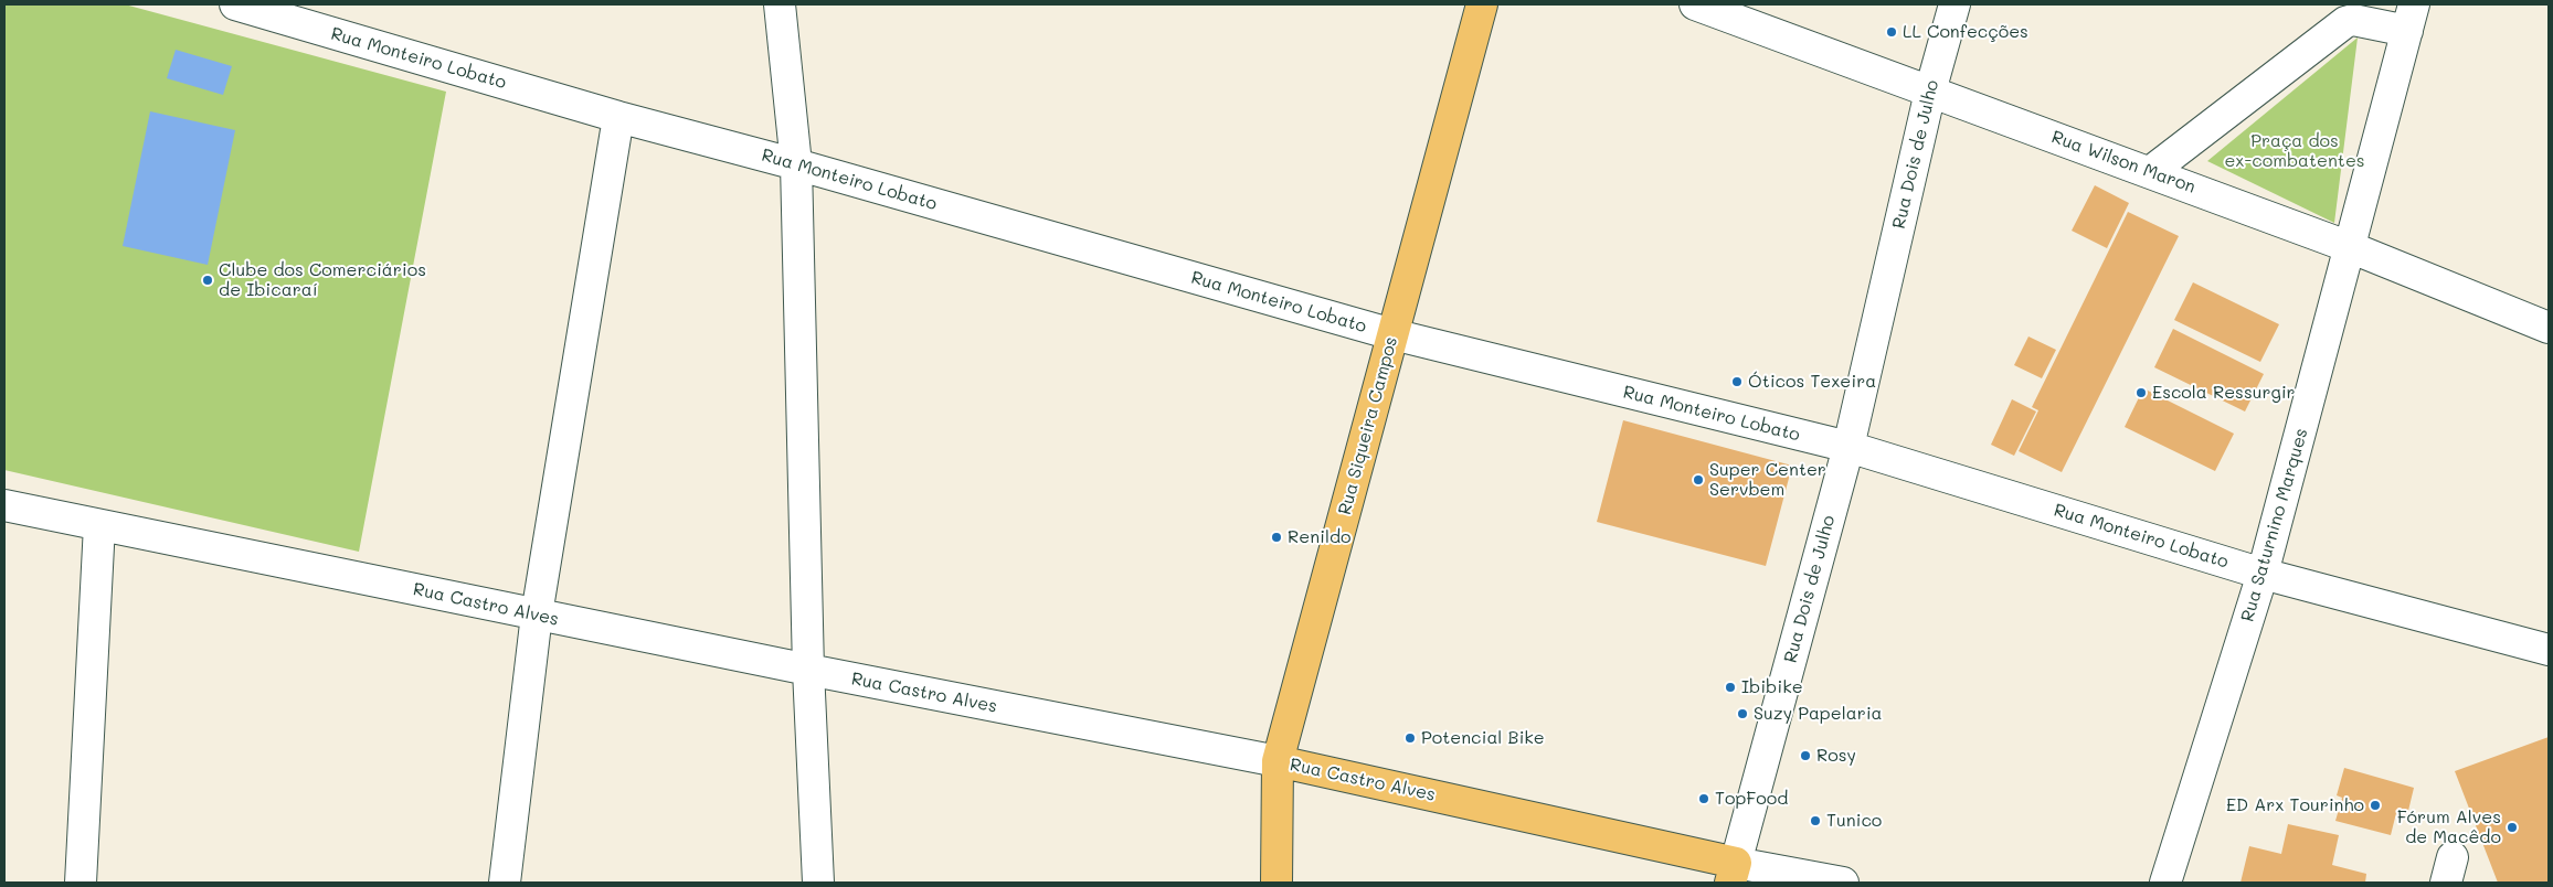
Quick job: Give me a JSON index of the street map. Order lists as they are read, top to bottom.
{
  "streets": {
    "main road": ["Rua Siqueira Campos", "Rua Castro Alves"],
    "street": [
      "Rua Monteiro Lobato",
      "Rua Dois de Julho",
      "Rua Wilson Maron",
      "Rua Saturnino Marques"
    ]
  },
  "crossings": [
    ["Rua Monteiro Lobato", "Rua Dois de Julho"],
    ["Rua Monteiro Lobato", "Rua Siqueira Campos"],
    ["Rua Monteiro Lobato", "Rua Saturnino Marques"],
    ["Rua Dois de Julho", "Rua Wilson Maron"],
    ["Rua Dois de Julho", "Rua Castro Alves"],
    ["Rua Wilson Maron", "Rua Saturnino Marques"],
    ["Rua Siqueira Campos", "Rua Castro Alves"]
  ],
  "parks": ["Praça dos ex-combatentes"],
  "places": [
    "LL Confecções",
    "Clube dos Comerciários de Ibicaraí",
    "Óticos Texeira",
    "Escola Ressurgir",
    "Super Center Servbem",
    "Renildo",
    "Ibibike",
    "Suzy Papelaria",
    "Potencial Bike",
    "Rosy",
    "TopFood",
    "ED Arx Tourinho",
    "Tunico",
    "Fórum Alves de Macêdo"
  ]
}
